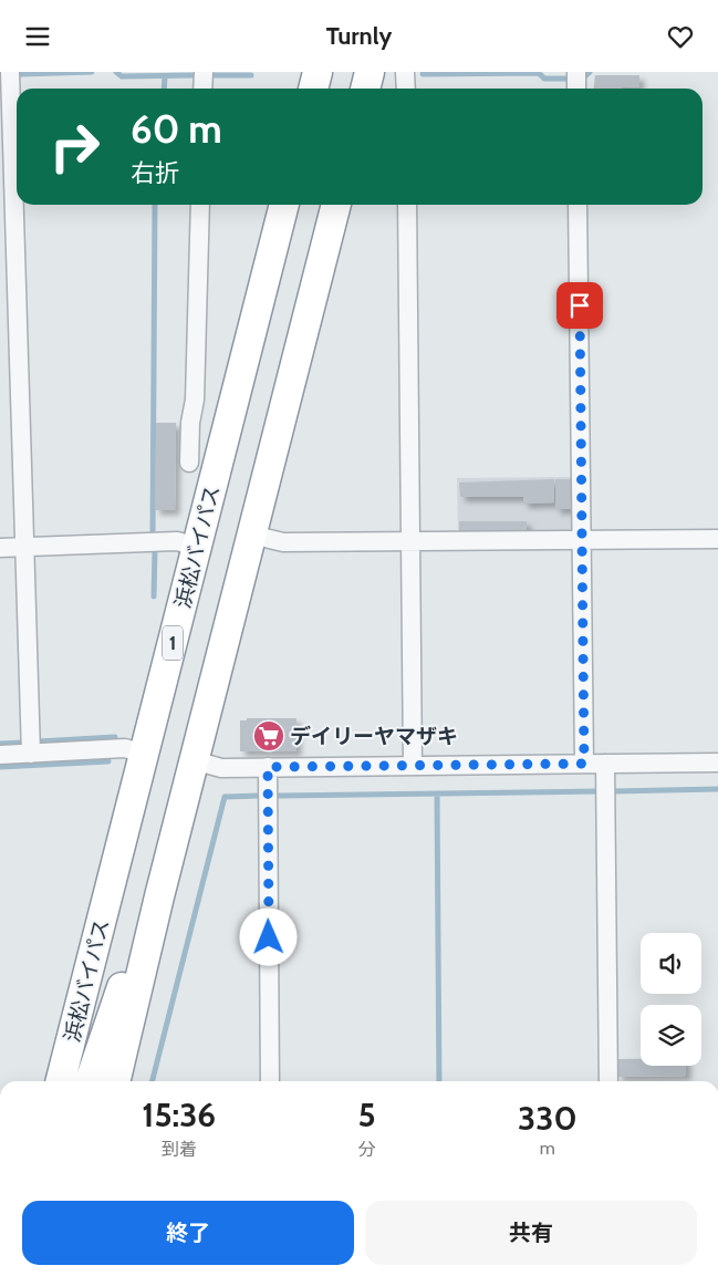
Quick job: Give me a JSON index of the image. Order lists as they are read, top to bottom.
{
  "streets": {
    "highway": ["浜松バイパス", "1"]
  },
  "places": {
    "supermarket": ["デイリーヤマザキ"]
  },
  "page": {
    "header": "Turnly",
    "turn": ["60 m", "右折"],
    "eta": [
      "15:36",
      "到着",
      "5",
      "分",
      "330",
      "m"
    ],
    "buttons": ["終了", "共有"]
  }
}
